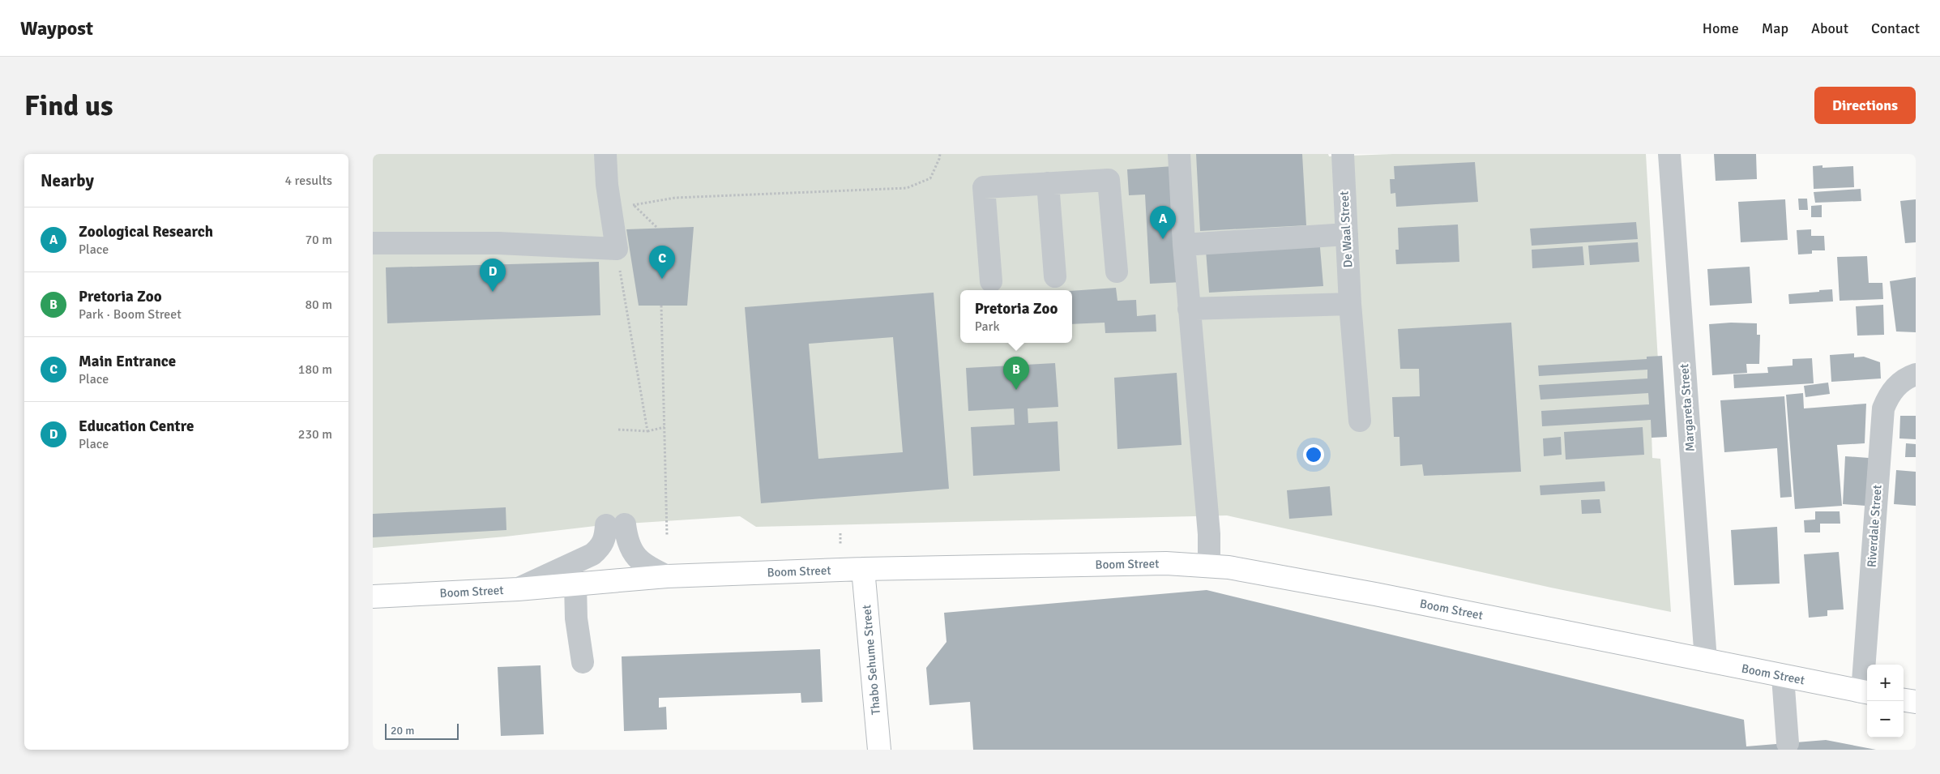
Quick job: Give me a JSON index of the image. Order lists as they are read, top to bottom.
{
  "streets": {
    "main road": ["Boom Street", "Thabo Sehume Street"],
    "street": ["De Waal Street", "Margareta Street", "Riverdale Street"]
  },
  "crossings": [
    ["Margareta Street", "Boom Street"],
    ["Riverdale Street", "Boom Street"],
    ["Boom Street", "Thabo Sehume Street"]
  ],
  "scale_bar": "20 m",
  "page": {
    "header": "Waypost",
    "nav": [
      "Home",
      "Map",
      "About",
      "Contact"
    ],
    "buttons": "Directions",
    "title": "Find us",
    "heading": ["Nearby", "4 results"],
    "pins": [
      "A",
      "C",
      "D",
      "B"
    ],
    "list": [
      {
        "mark": "A",
        "name": "Zoological Research",
        "note": "Place",
        "value": "70 m"
      },
      {
        "mark": "B",
        "name": "Pretoria Zoo",
        "note": "Park · Boom Street",
        "value": "80 m"
      },
      {
        "mark": "C",
        "name": "Main Entrance",
        "note": "Place",
        "value": "180 m"
      },
      {
        "mark": "D",
        "name": "Education Centre",
        "note": "Place",
        "value": "230 m"
      }
    ],
    "popup": ["Pretoria Zoo", "Park"],
    "map_buttons": ["+", "−"],
    "scale": "20 m"
  }
}
